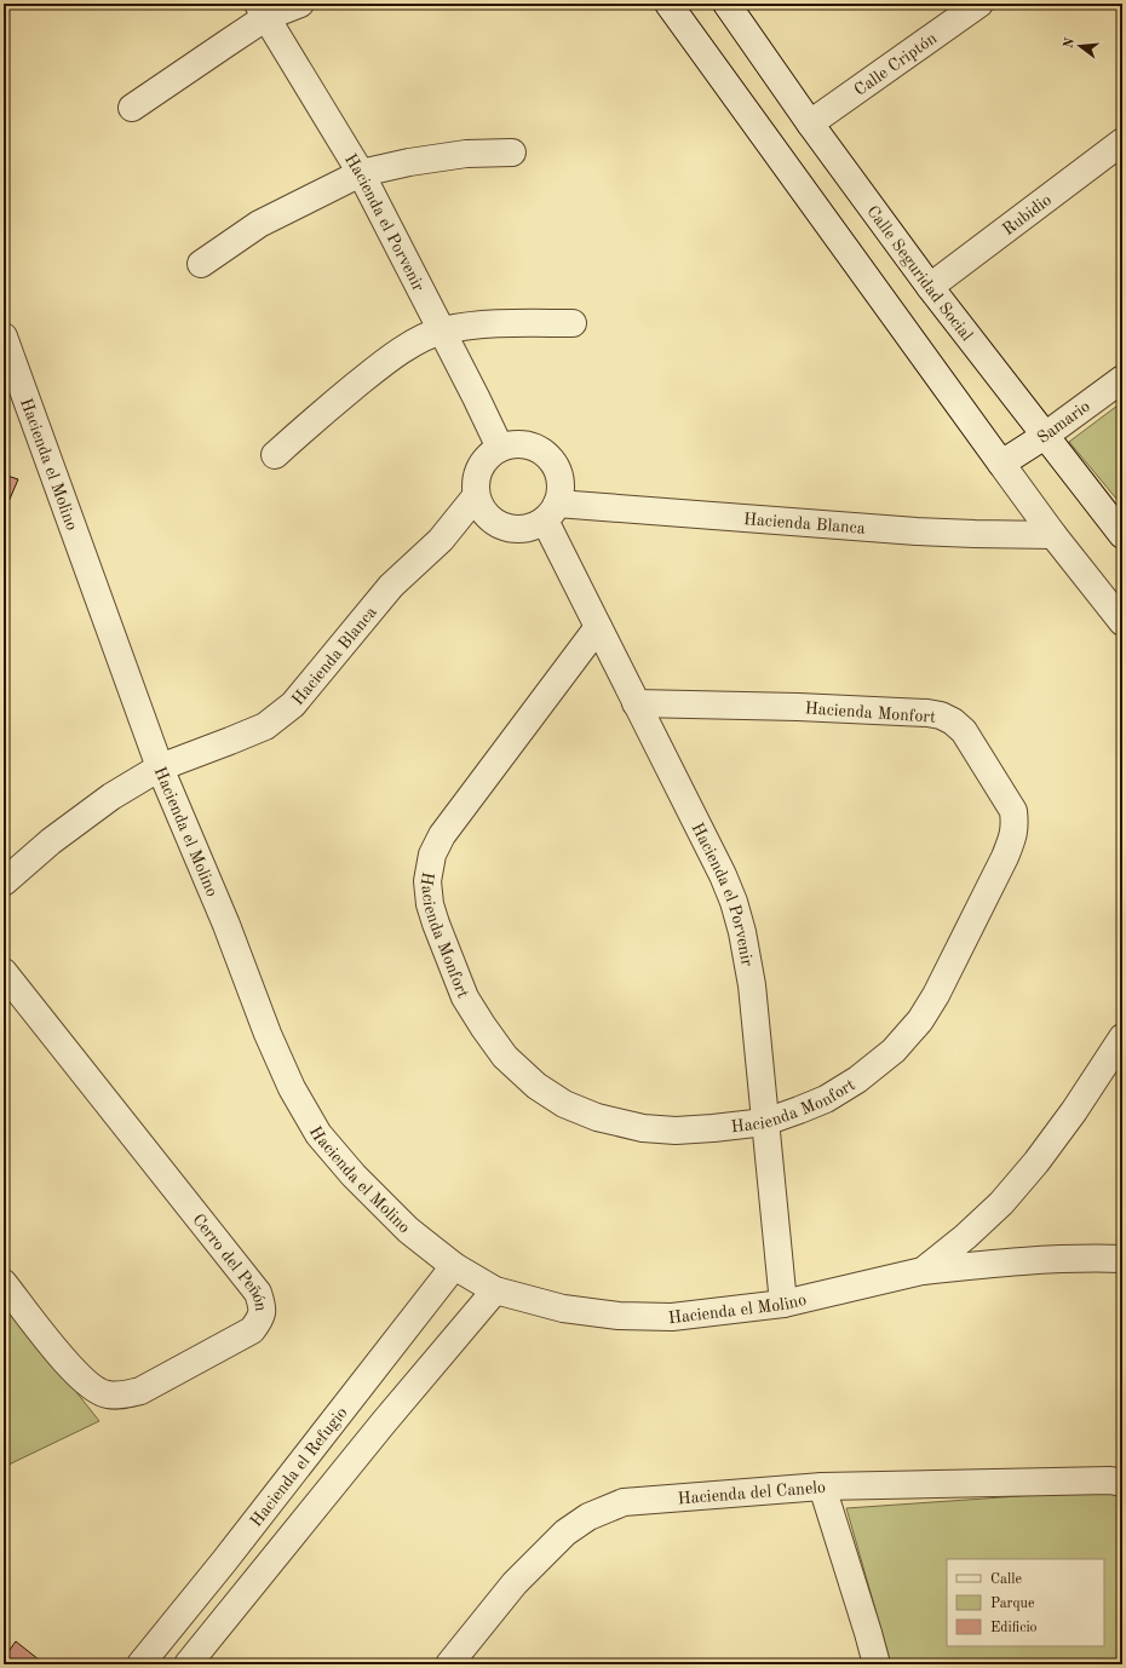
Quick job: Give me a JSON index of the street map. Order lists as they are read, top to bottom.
{
  "streets": {
    "street": [
      "Calle Criptón",
      "Rubidio",
      "Hacienda el Porvenir",
      "Calle Seguridad Social",
      "Samario",
      "Hacienda el Molino",
      "Hacienda Blanca",
      "Hacienda Monfort",
      "Cerro del Peñón",
      "Hacienda el Refugio",
      "Hacienda del Canelo"
    ]
  },
  "crossings": [
    ["Calle Criptón", "Calle Seguridad Social"],
    ["Rubidio", "Calle Seguridad Social"],
    ["Hacienda el Porvenir", "Hacienda el Molino"],
    ["Hacienda el Porvenir", "Hacienda Blanca"],
    ["Hacienda el Porvenir", "Hacienda Monfort"],
    ["Calle Seguridad Social", "Samario"],
    ["Hacienda el Molino", "Hacienda Blanca"],
    ["Hacienda el Molino", "Hacienda el Refugio"]
  ],
  "legend": ["Calle", "Parque", "Edificio"],
  "north": "left"
}
